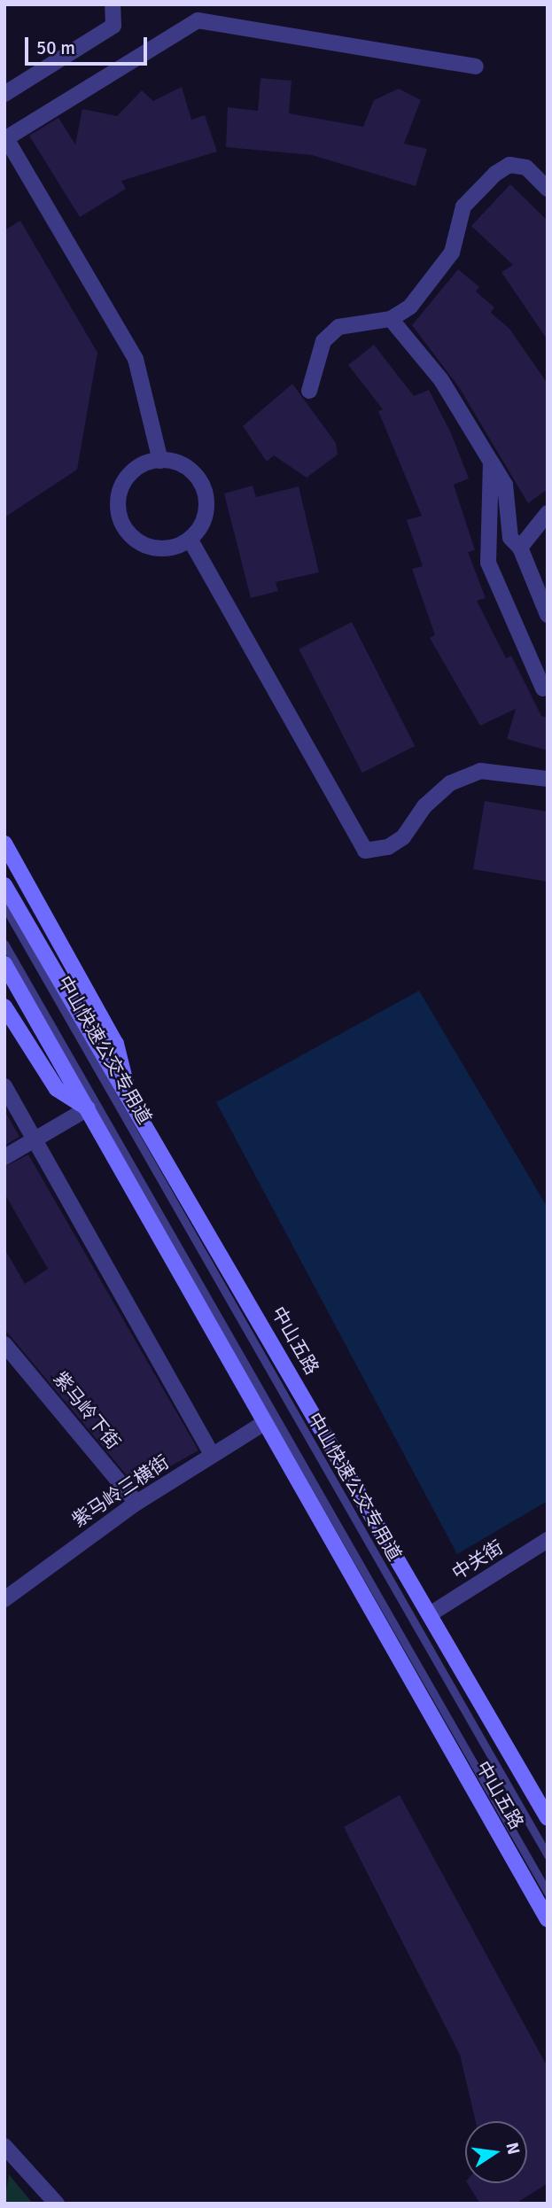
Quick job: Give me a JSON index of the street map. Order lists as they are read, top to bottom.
{
  "streets": {
    "main road": ["中山五路"],
    "street": ["紫马岭下街", "紫马岭三横街", "中关街"],
    "lane": ["中山快速公交专用道"]
  },
  "crossings": [
    ["中山五路", "紫马岭三横街"],
    ["中山五路", "中关街"],
    ["紫马岭下街", "紫马岭三横街"]
  ],
  "scale_bar": "50 m",
  "north": "right"
}
